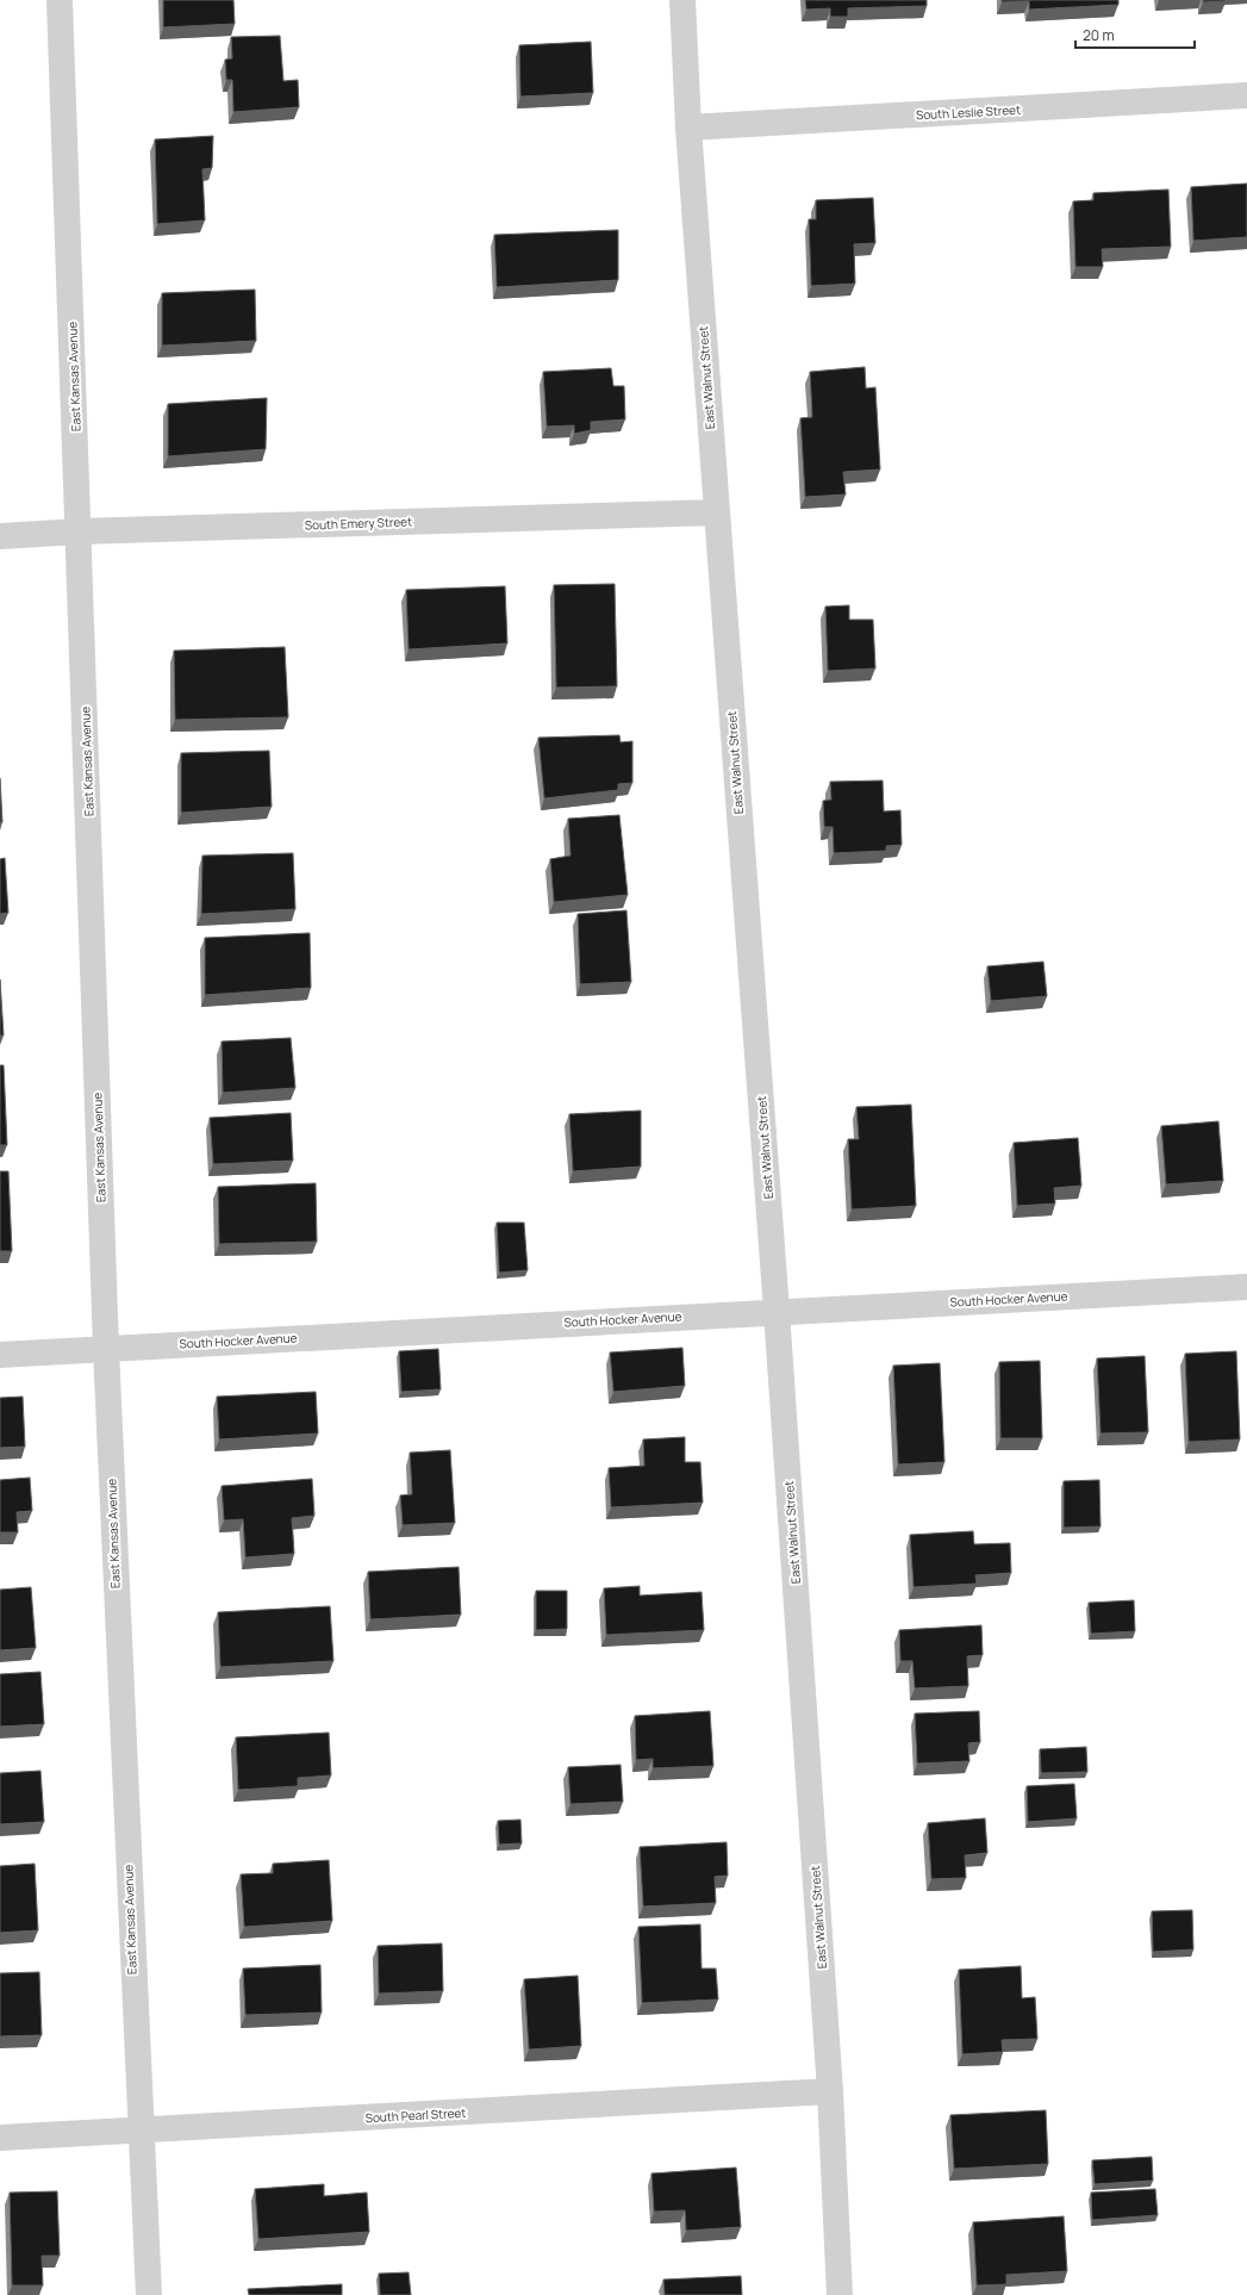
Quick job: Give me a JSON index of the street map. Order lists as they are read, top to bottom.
{
  "streets": {
    "street": [
      "South Leslie Street",
      "East Kansas Avenue",
      "East Walnut Street",
      "South Emery Street",
      "South Hocker Avenue",
      "South Pearl Street"
    ]
  },
  "crossings": [
    ["South Leslie Street", "East Walnut Street"],
    ["East Kansas Avenue", "South Emery Street"],
    ["East Kansas Avenue", "South Hocker Avenue"],
    ["East Kansas Avenue", "South Pearl Street"],
    ["East Walnut Street", "South Emery Street"],
    ["East Walnut Street", "South Hocker Avenue"],
    ["East Walnut Street", "South Pearl Street"]
  ],
  "scale_bar": "20 m"
}
